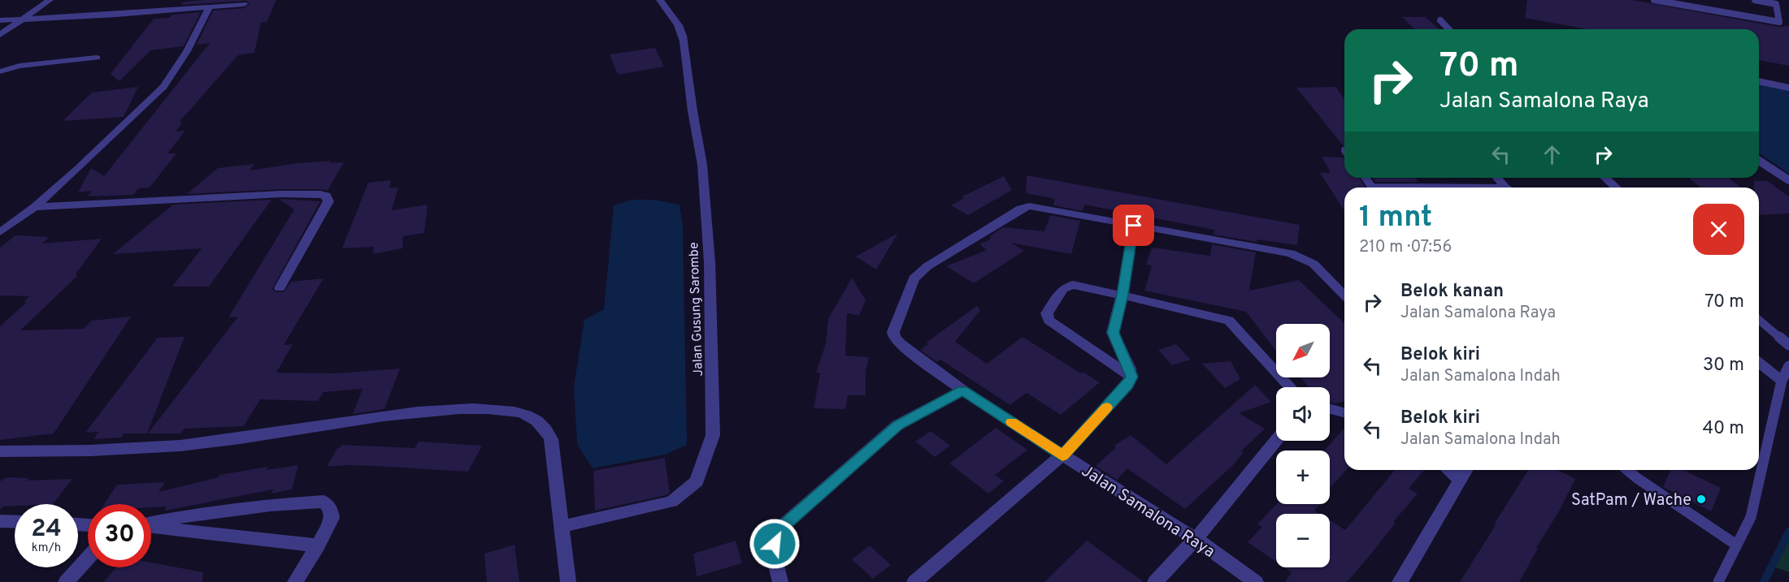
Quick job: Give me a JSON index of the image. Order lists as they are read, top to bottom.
{
  "streets": {
    "street": ["Jalan Gusung Sarombe", "Jalan Samalona Raya"]
  },
  "places": ["SatPam / Wache"],
  "north": "bottom left",
  "page": {
    "turn": ["70 m", "Jalan Samalona Raya"],
    "heading": ["1 mnt", "210 m · 07:56"],
    "list": [
      {
        "name": "Belok kanan",
        "note": "Jalan Samalona Raya",
        "value": "70 m"
      },
      {
        "name": "Belok kiri",
        "note": "Jalan Samalona Indah",
        "value": "30 m"
      },
      {
        "name": "Belok kiri",
        "note": "Jalan Samalona Indah",
        "value": "40 m"
      }
    ],
    "map_buttons": ["+", "−"],
    "speed": "24 km/h",
    "limit": "30"
  }
}
